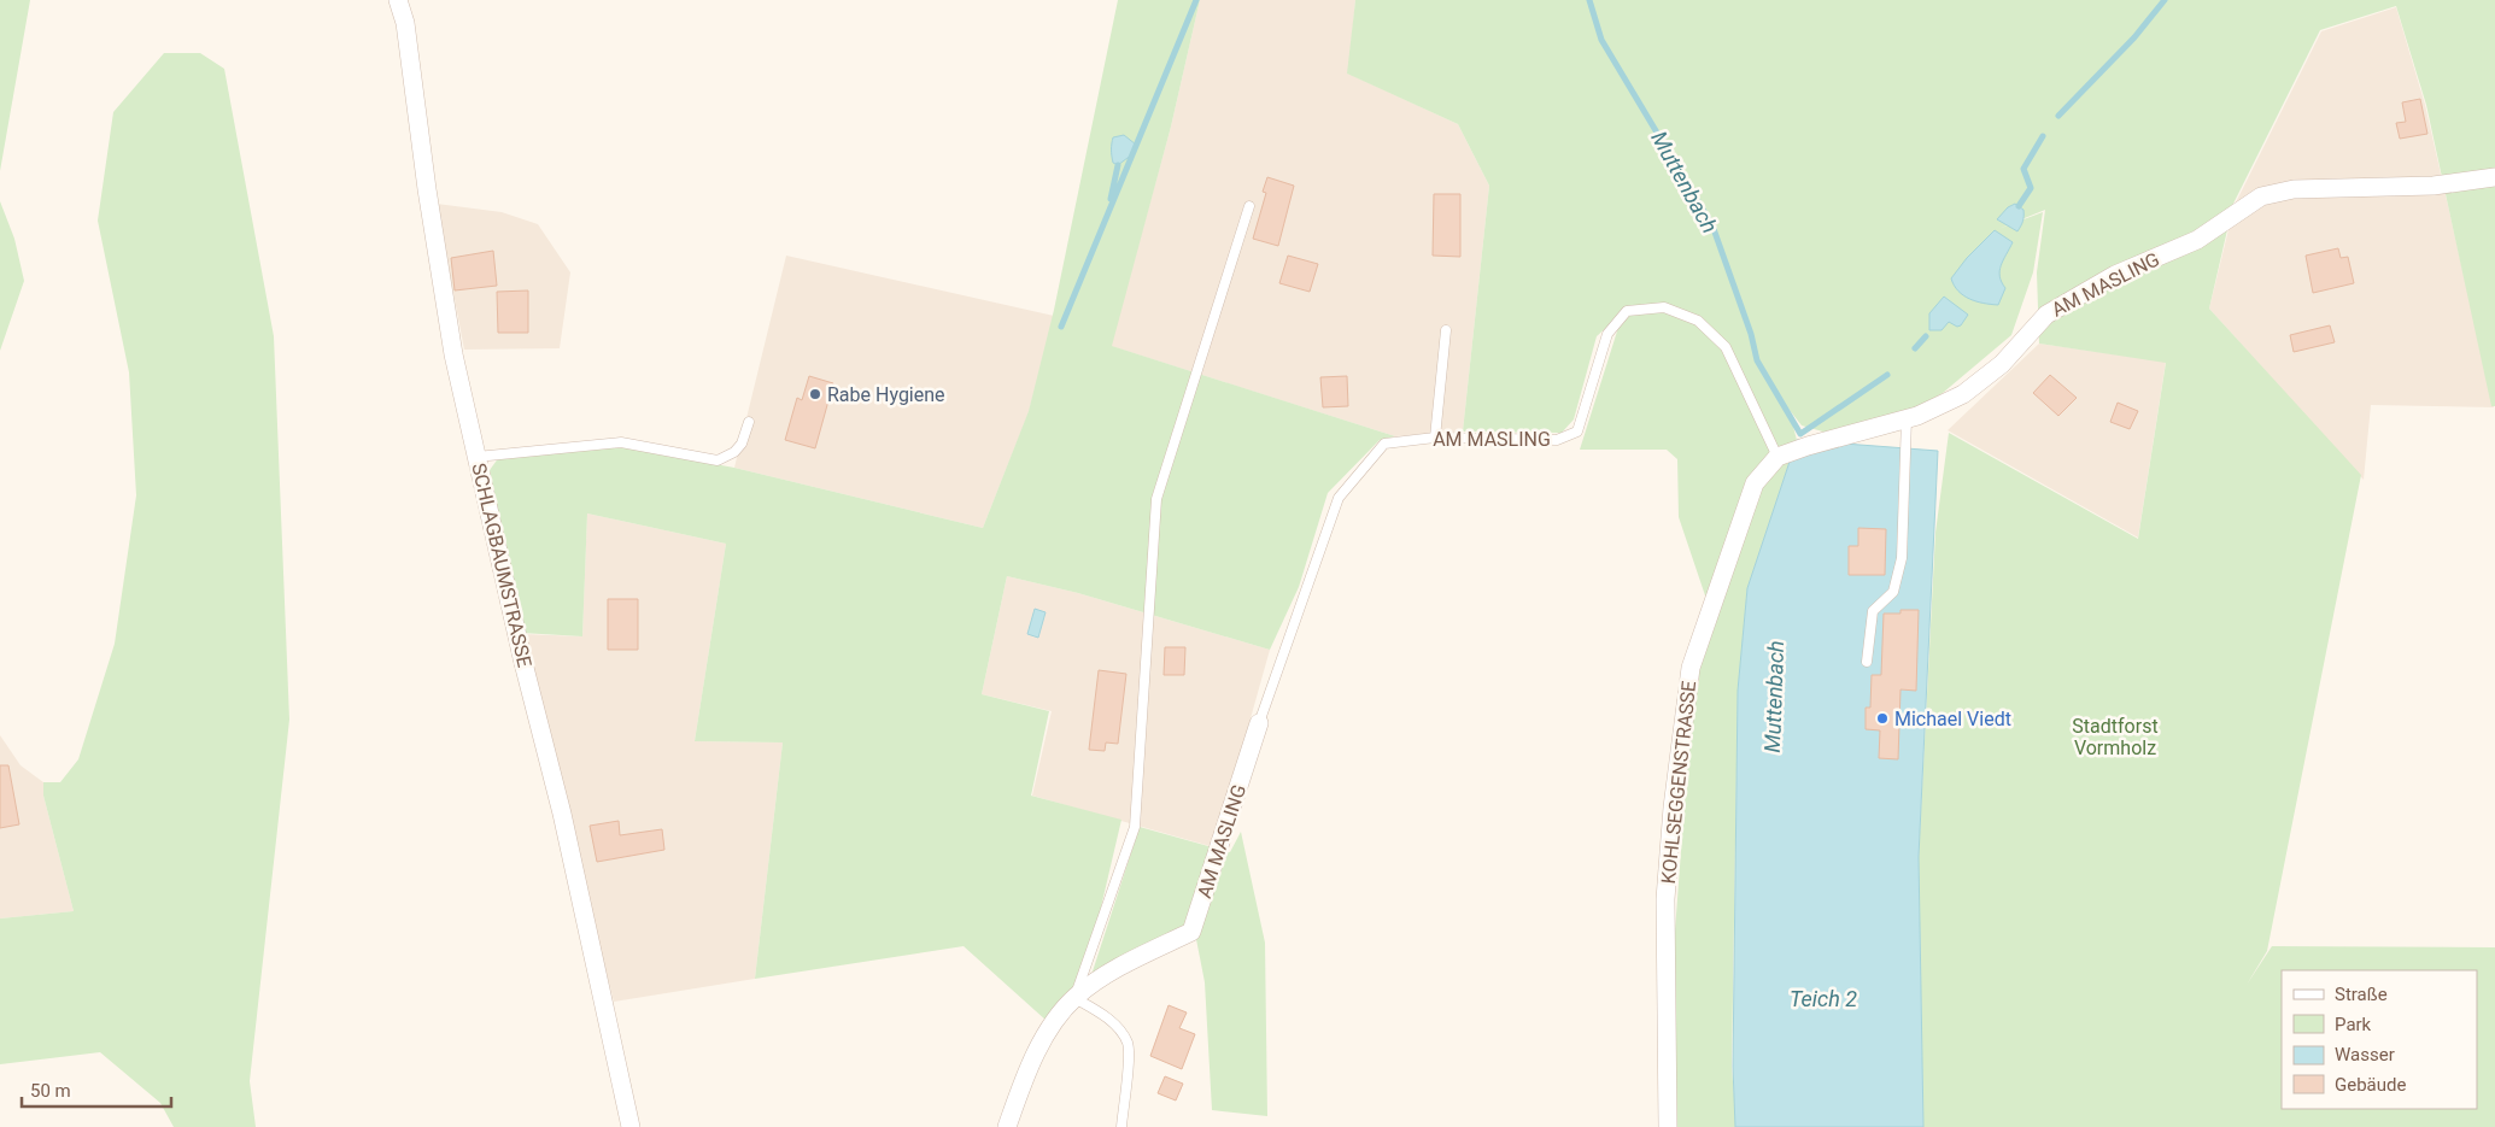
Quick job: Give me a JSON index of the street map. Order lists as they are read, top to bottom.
{
  "streets": {
    "street": ["AM MASLING", "SCHLAGBAUMSTRASSE", "KOHLSEGGENSTRASSE"]
  },
  "crossings": [
    ["AM MASLING", "KOHLSEGGENSTRASSE"]
  ],
  "water": ["Muttenbach", "Teich 2"],
  "parks": ["Stadtforst Vormholz"],
  "places": ["Rabe Hygiene", "Michael Viedt"],
  "legend": [
    "Straße",
    "Park",
    "Wasser",
    "Gebäude"
  ],
  "scale_bar": "50 m"
}
